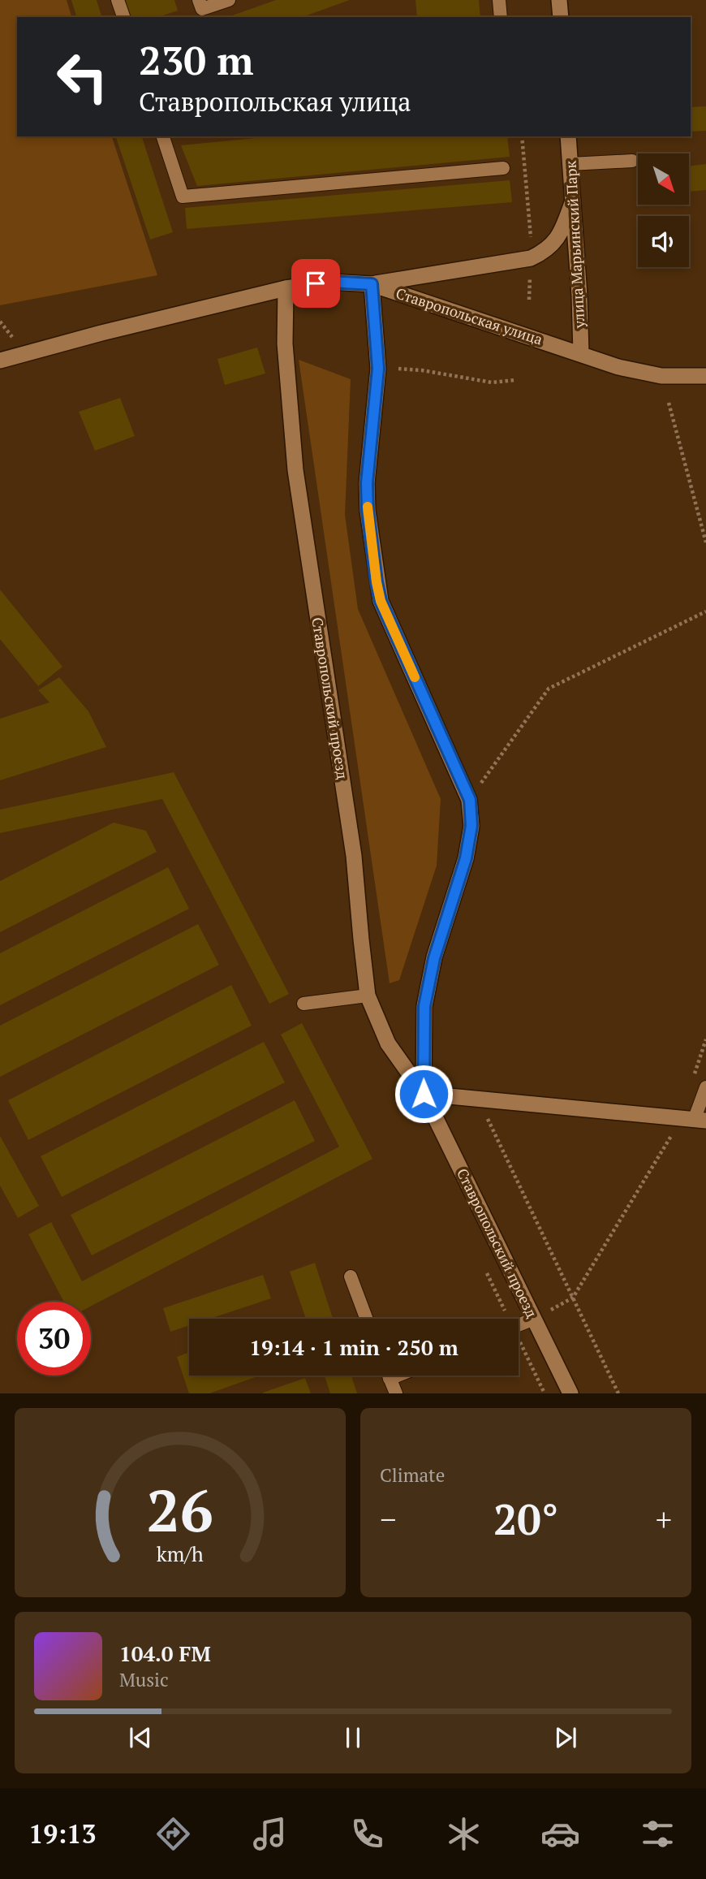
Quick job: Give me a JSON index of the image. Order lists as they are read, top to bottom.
{
  "streets": {
    "street": ["улица Марьинский Парк", "Ставропольская улица", "Ставропольский проезд"]
  },
  "crossings": [
    ["улица Марьинский Парк", "Ставропольская улица"],
    ["Ставропольская улица", "Ставропольский проезд"]
  ],
  "north": "bottom right",
  "page": {
    "turn": ["230 m", "Ставропольская улица"],
    "limit": "30",
    "trip": "19:14 · 1 min · 250 m",
    "tile": "Climate",
    "heat": ["−", "20°", "+"],
    "song": ["104.0 FM", "Music"],
    "tabs": "19:13",
    "gauge": ["26", "km/h"]
  }
}
